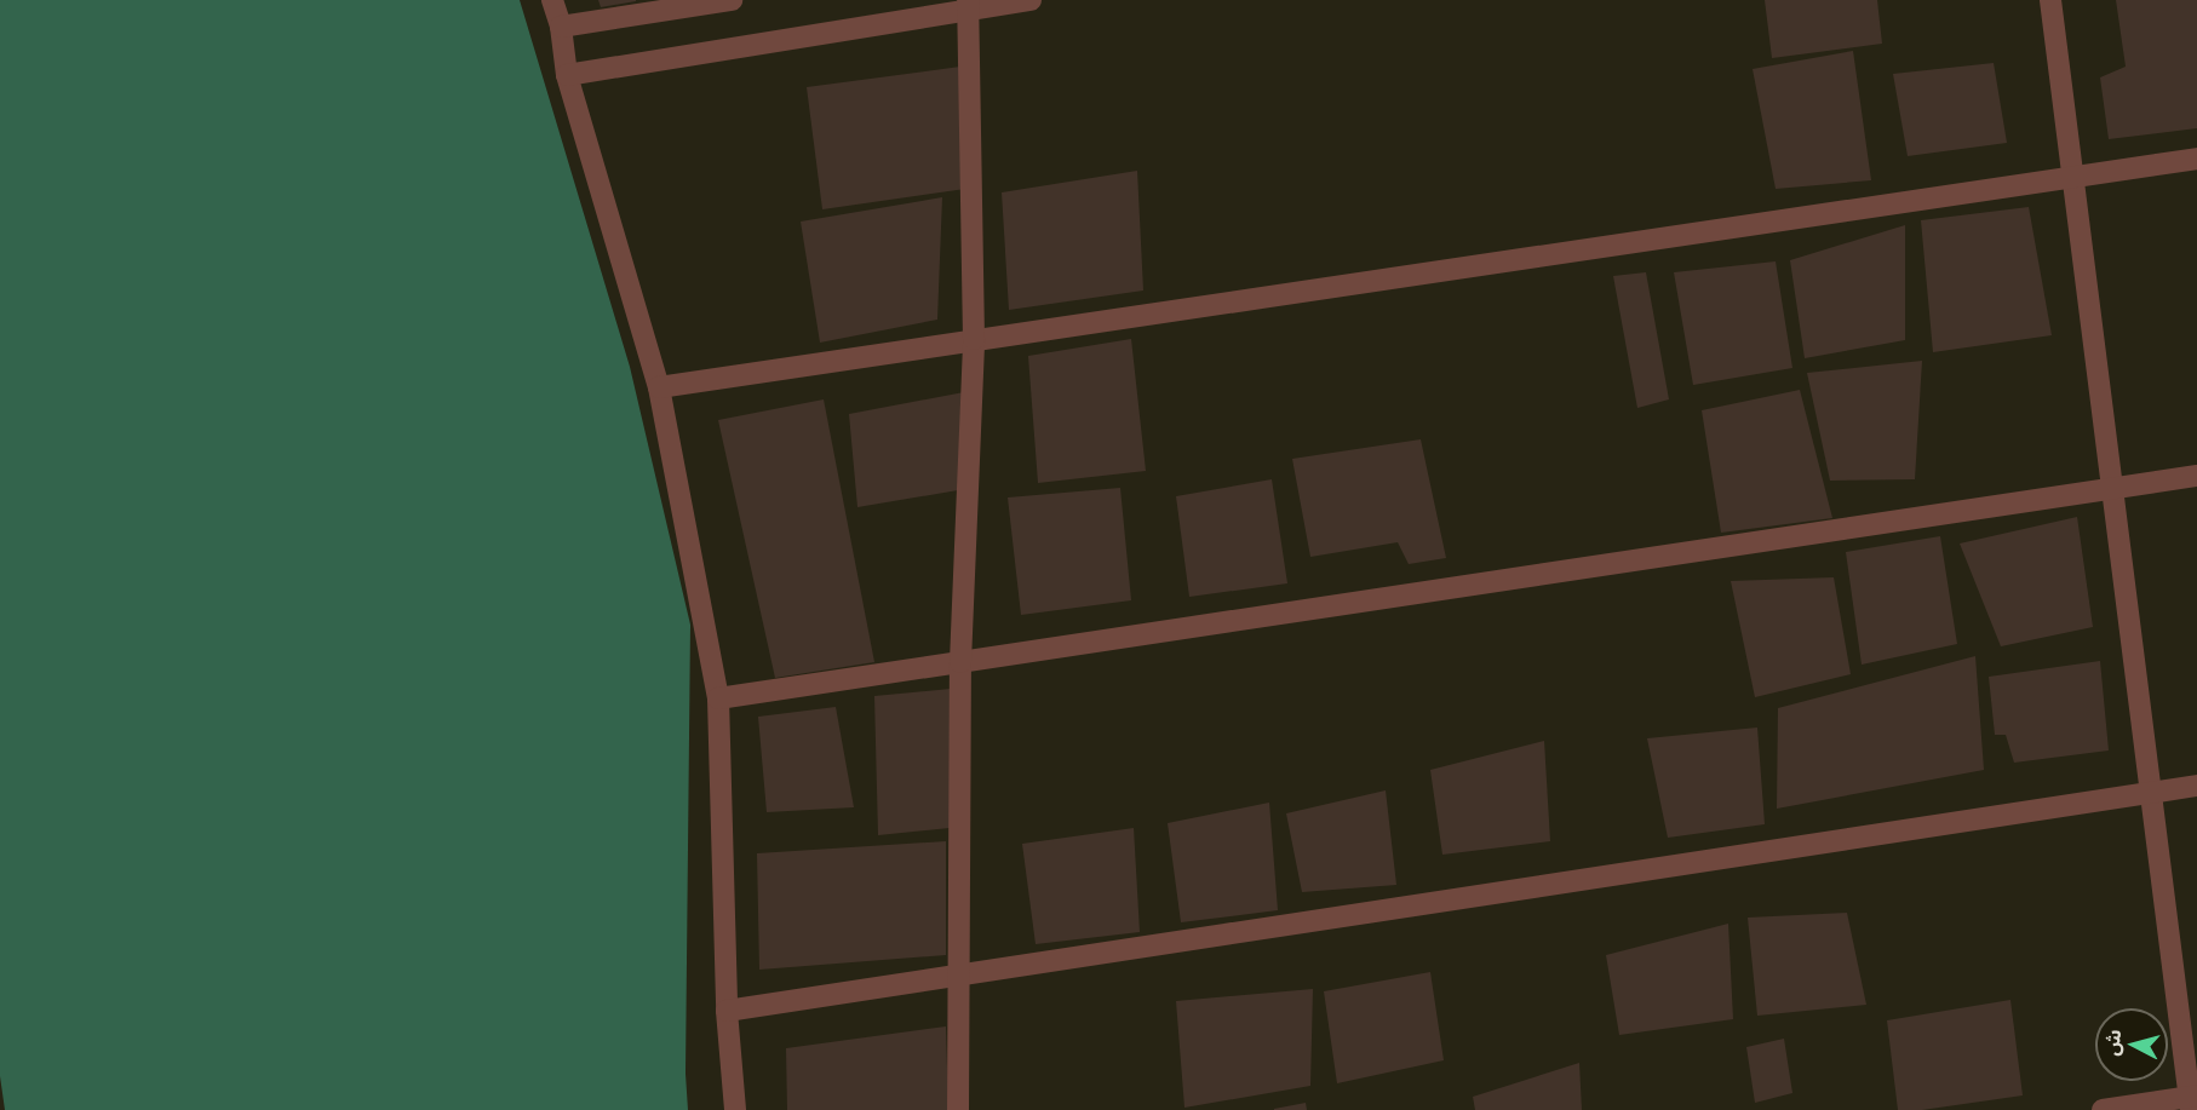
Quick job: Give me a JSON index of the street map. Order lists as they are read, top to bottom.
{
  "north": "left"
}
